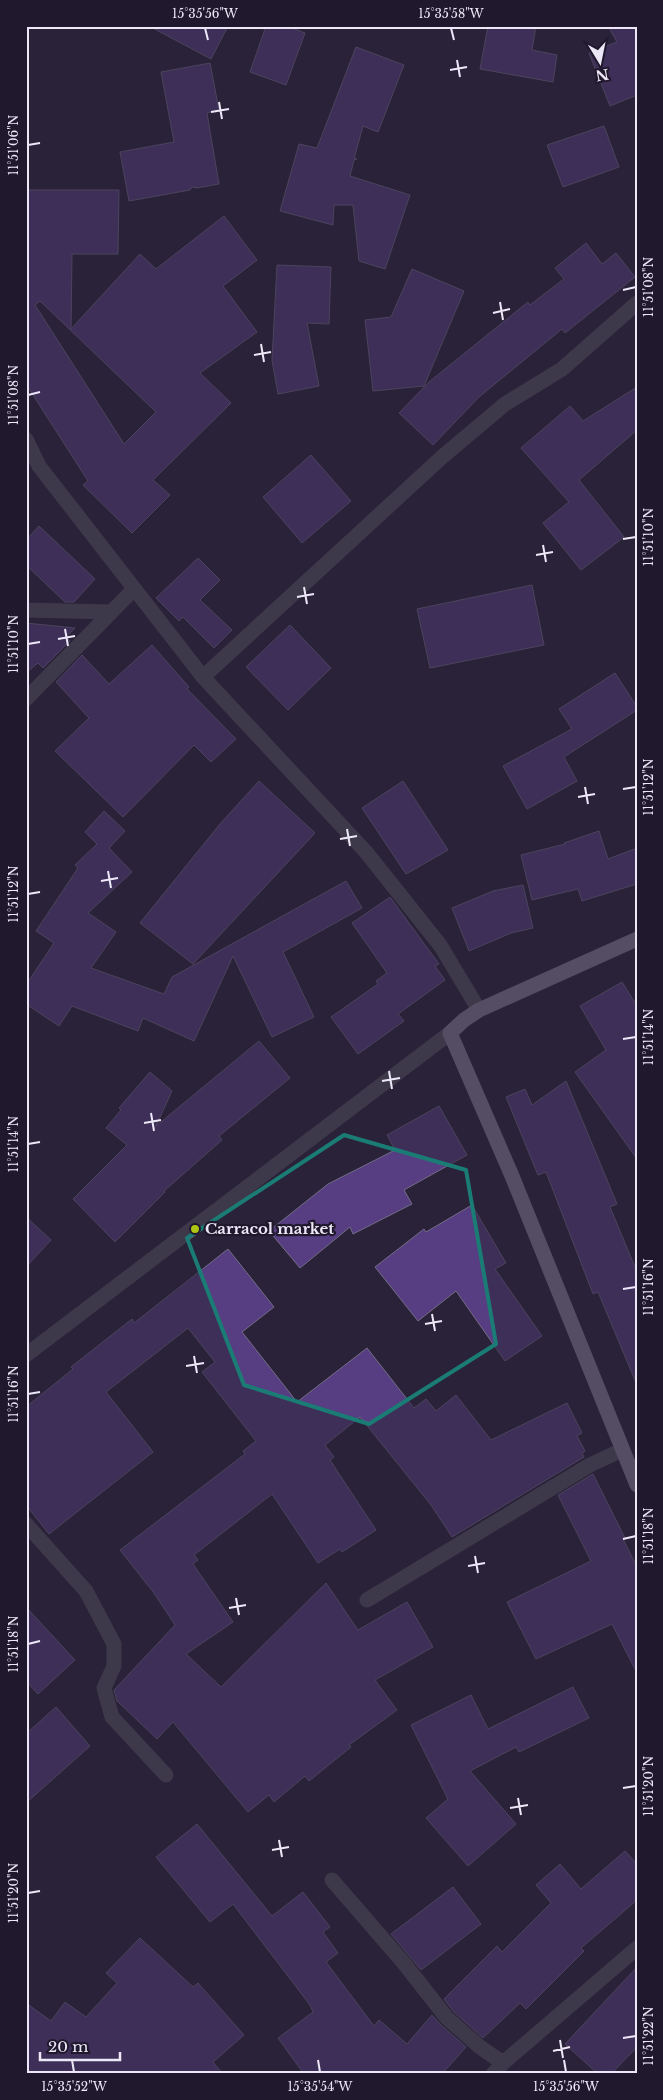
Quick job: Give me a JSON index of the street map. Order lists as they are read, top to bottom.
{
  "places": ["Carracol market"],
  "scale_bar": "20 m",
  "north": "bottom",
  "coordinates": [
    "15°35'56\"W",
    "15°35'58\"W",
    "11°51'06\"N",
    "11°51'08\"N",
    "11°51'10\"N",
    "11°51'12\"N",
    "11°51'14\"N",
    "11°51'16\"N",
    "11°51'18\"N",
    "11°51'20\"N",
    "11°51'22\"N",
    "15°35'52\"W",
    "15°35'54\"W"
  ]
}
